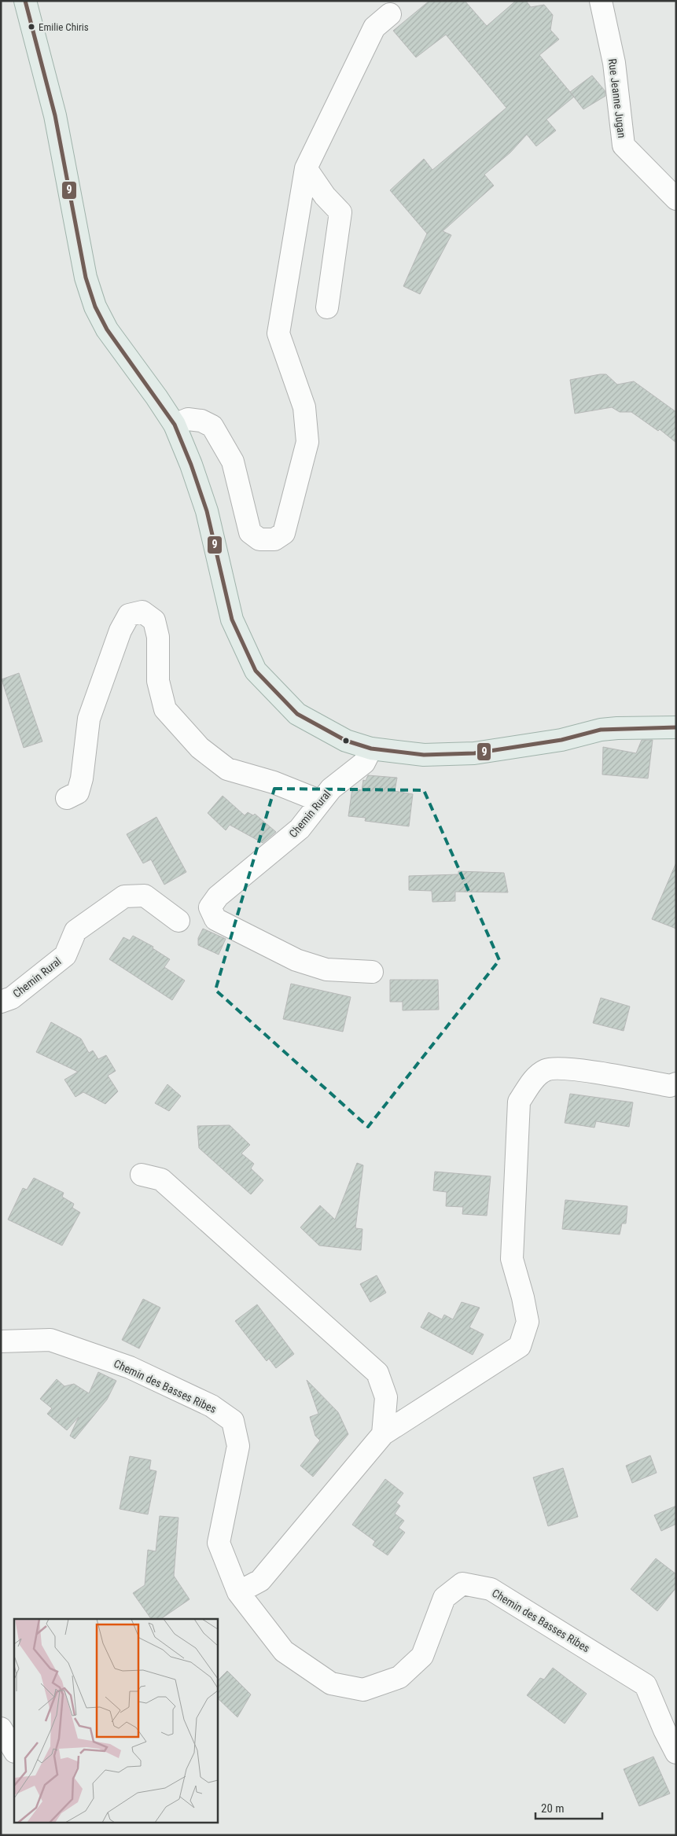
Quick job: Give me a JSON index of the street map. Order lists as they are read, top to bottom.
{
  "streets": {
    "street": ["Rue Jeanne Jugan", "Chemin Rural", "Chemin des Basses Ribes"]
  },
  "places": ["Emilie Chiris"],
  "lines": ["transit line 9"],
  "scale_bar": "20 m"
}
